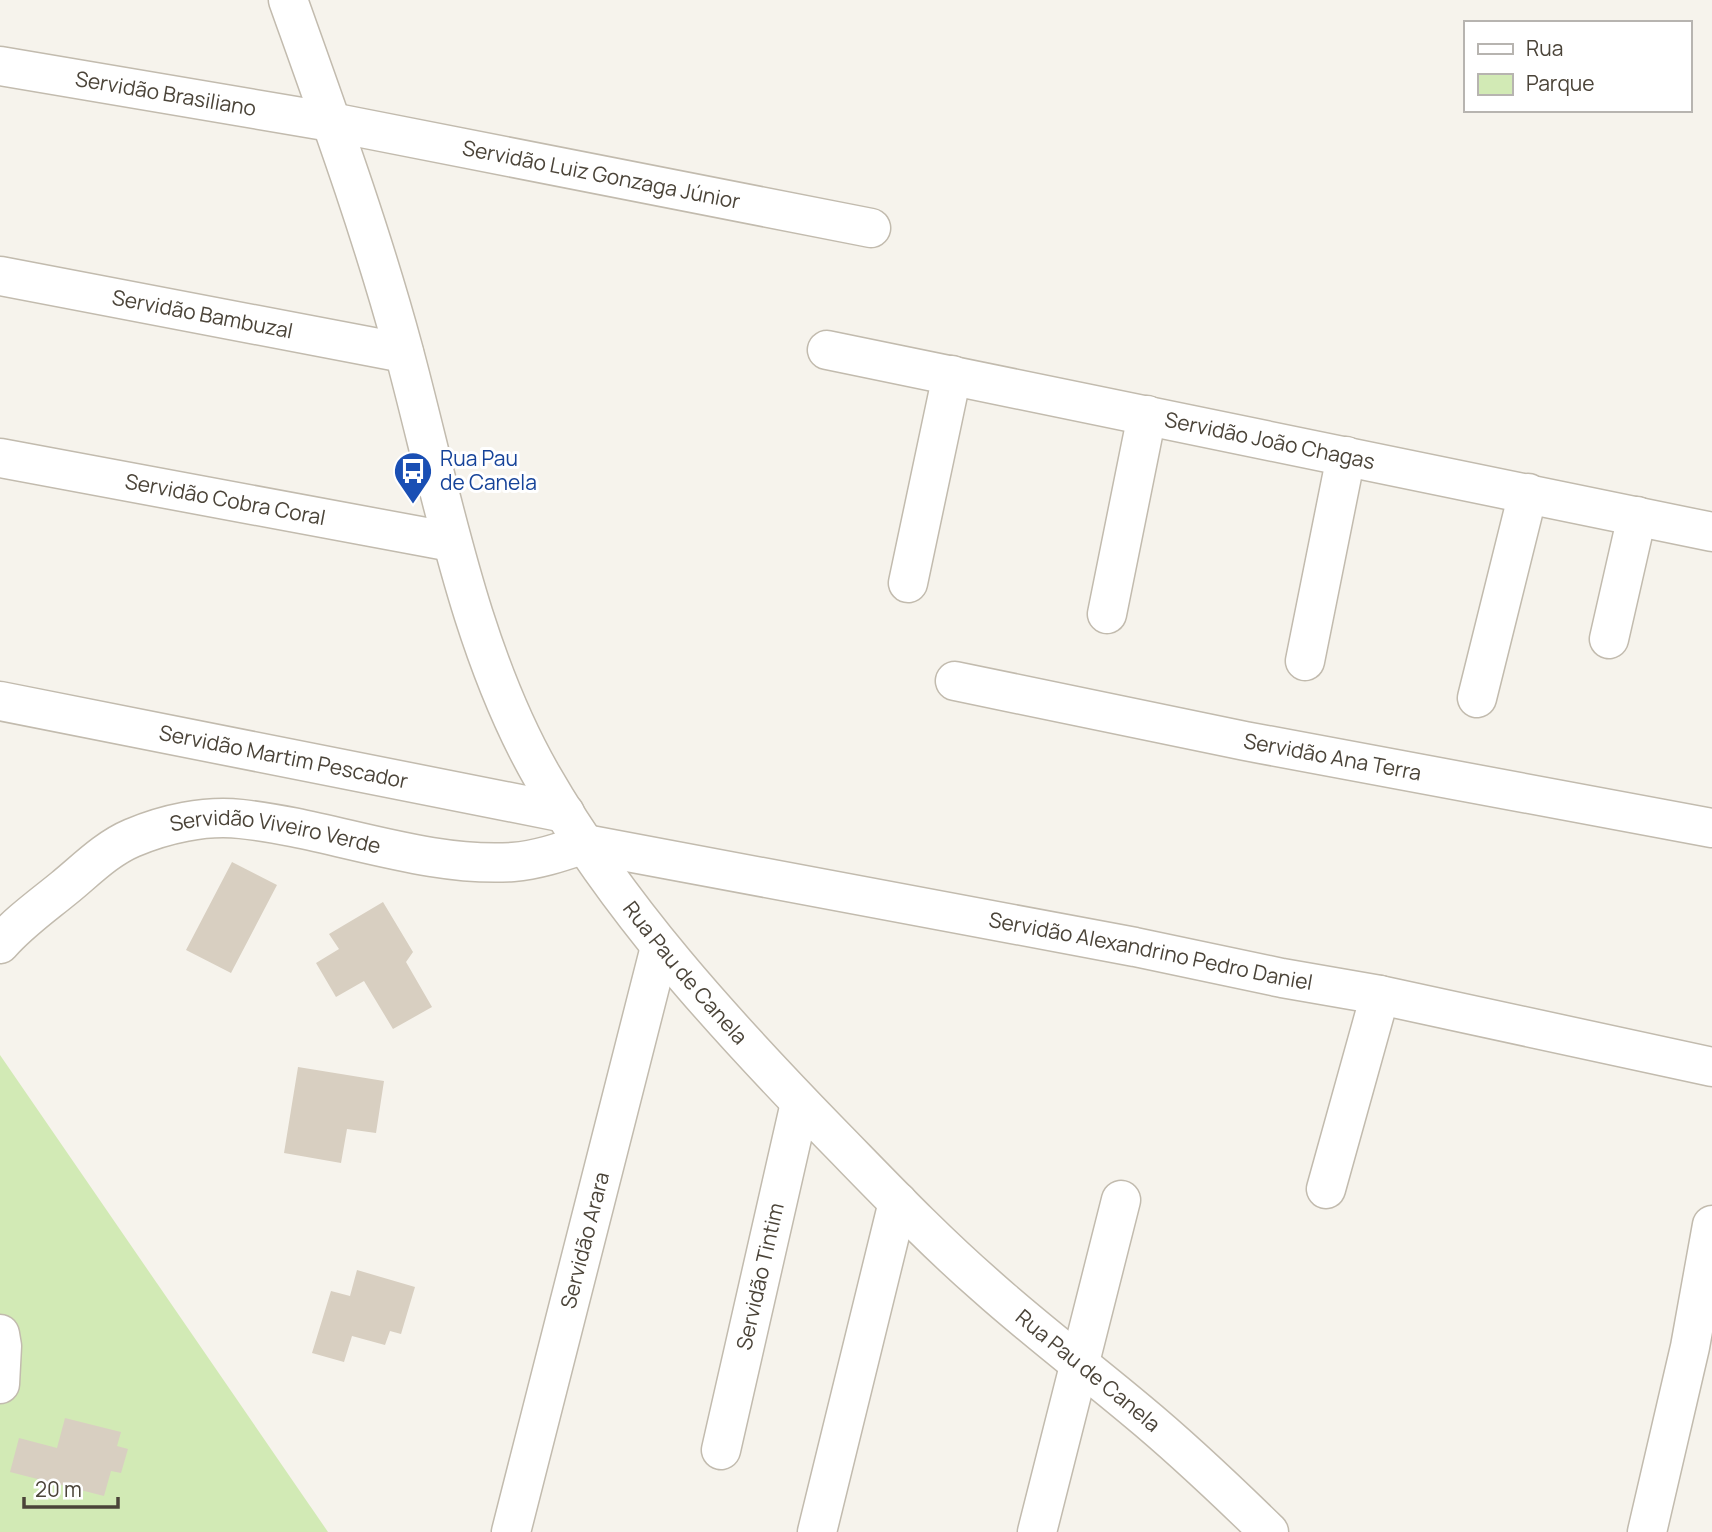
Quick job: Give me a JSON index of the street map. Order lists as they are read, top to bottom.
{
  "streets": {
    "street": [
      "Servidão Brasiliano",
      "Servidão Luiz Gonzaga Júnior",
      "Servidão Bambuzal",
      "Servidão João Chagas",
      "Servidão Cobra Coral",
      "Servidão Martim Pescador",
      "Servidão Ana Terra",
      "Servidão Viveiro Verde",
      "Servidão Alexandrino Pedro Daniel",
      "Rua Pau de Canela",
      "Servidão Arara",
      "Servidão Tintim"
    ]
  },
  "crossings": [
    ["Servidão Brasiliano", "Servidão Luiz Gonzaga Júnior"],
    ["Servidão Brasiliano", "Rua Pau de Canela"],
    ["Servidão Luiz Gonzaga Júnior", "Rua Pau de Canela"],
    ["Servidão Bambuzal", "Rua Pau de Canela"],
    ["Servidão Cobra Coral", "Rua Pau de Canela"],
    ["Servidão Martim Pescador", "Servidão Viveiro Verde"],
    ["Servidão Martim Pescador", "Servidão Alexandrino Pedro Daniel"],
    ["Servidão Martim Pescador", "Rua Pau de Canela"],
    ["Servidão Viveiro Verde", "Servidão Alexandrino Pedro Daniel"],
    ["Servidão Viveiro Verde", "Rua Pau de Canela"],
    ["Servidão Alexandrino Pedro Daniel", "Rua Pau de Canela"],
    ["Rua Pau de Canela", "Servidão Arara"],
    ["Rua Pau de Canela", "Servidão Tintim"]
  ],
  "places": {
    "bus stop": ["Rua Pau de Canela"]
  },
  "legend": ["Rua", "Parque"],
  "scale_bar": "20 m"
}
